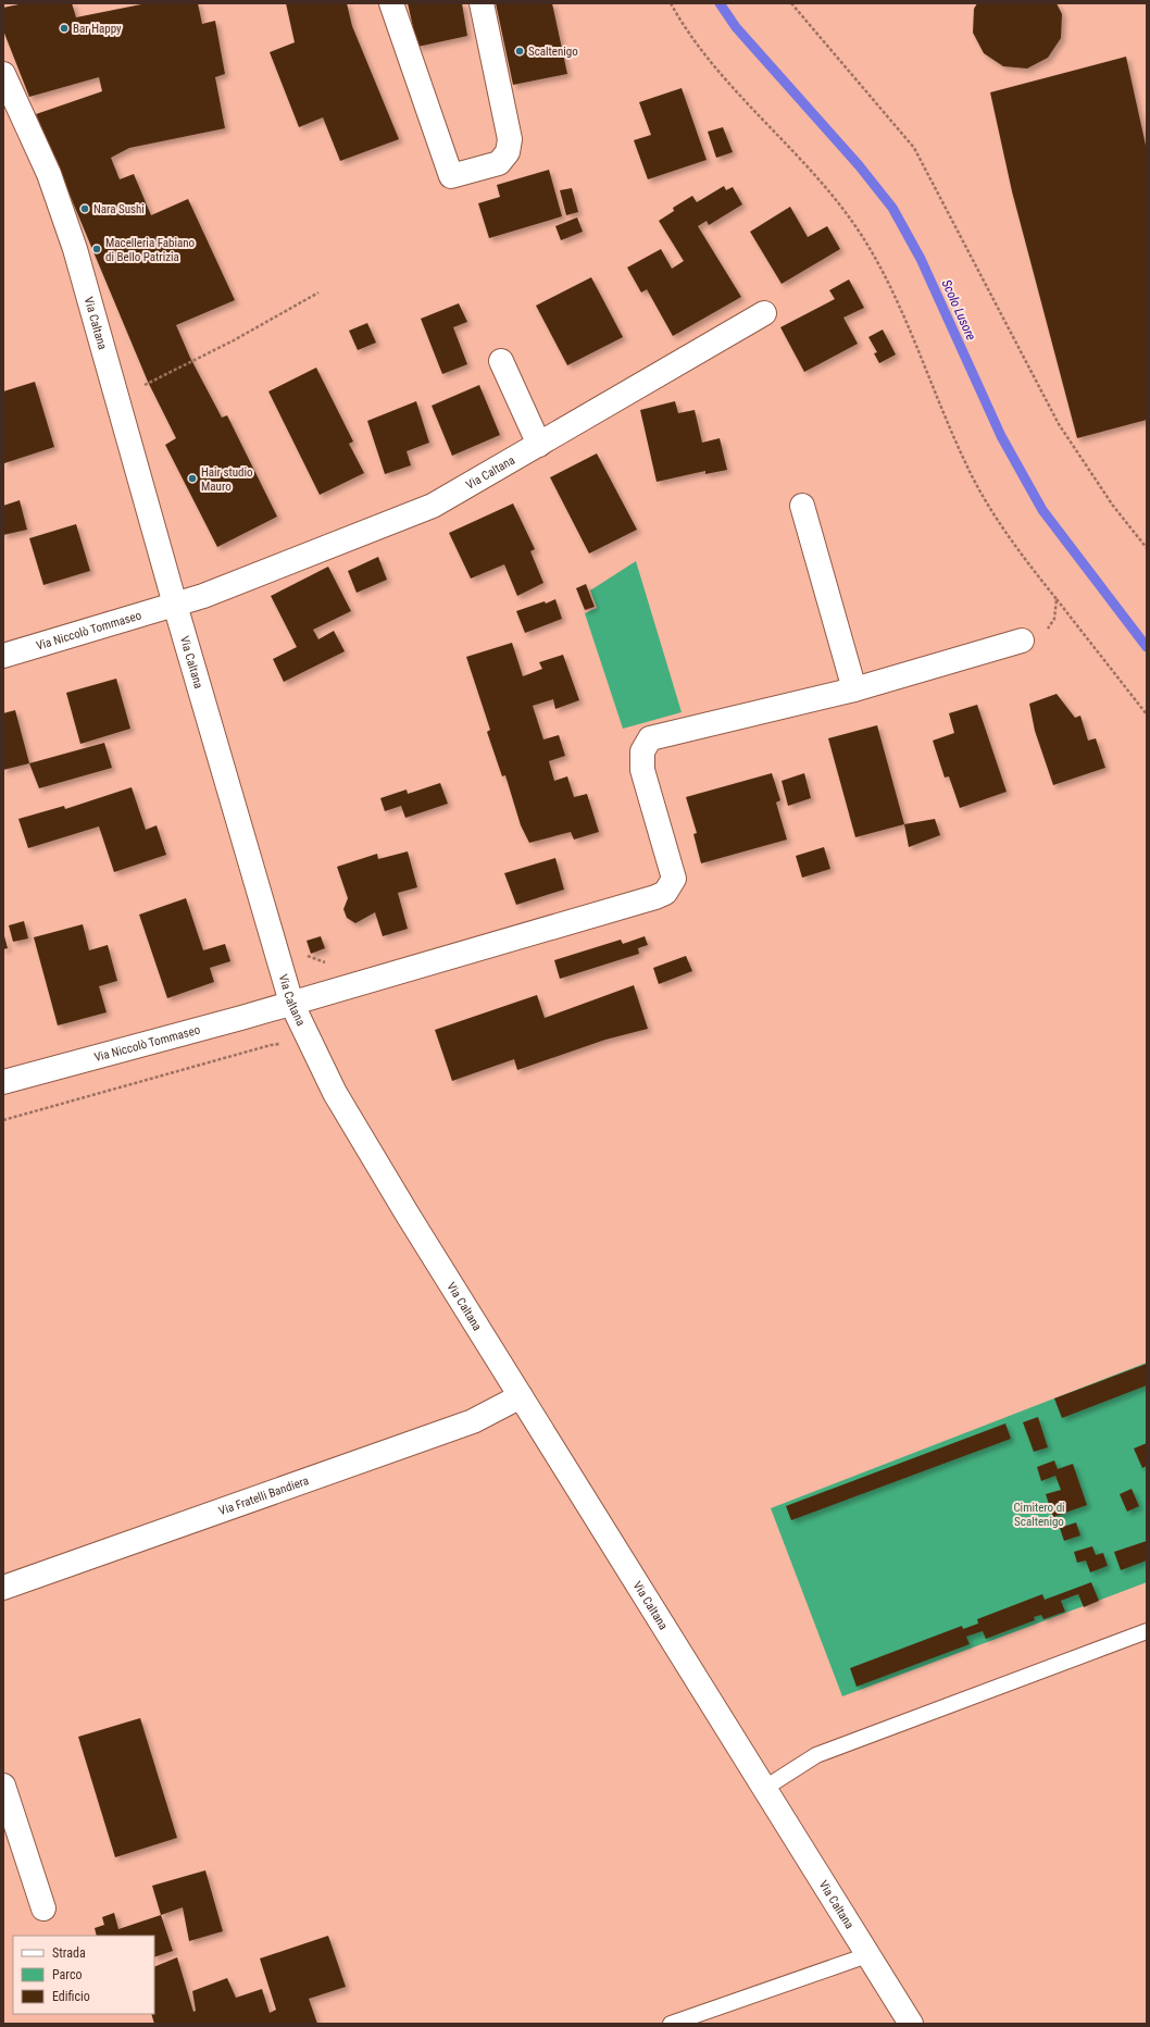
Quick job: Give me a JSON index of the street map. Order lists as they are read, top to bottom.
{
  "streets": {
    "street": ["Via Caltana", "Via Niccolò Tommaseo", "Via Fratelli Bandiera"]
  },
  "crossings": [
    ["Via Caltana", "Via Niccolò Tommaseo"],
    ["Via Caltana", "Via Fratelli Bandiera"]
  ],
  "water": ["Scolo Lusore"],
  "parks": ["Cimitero di Scaltenigo"],
  "places": [
    "Bar Happy",
    "Scaltenigo",
    "Nara Sushi",
    "Macelleria Fabiano di Bello Patrizia",
    "Hair studio Mauro"
  ],
  "legend": ["Strada", "Parco", "Edificio"]
}
